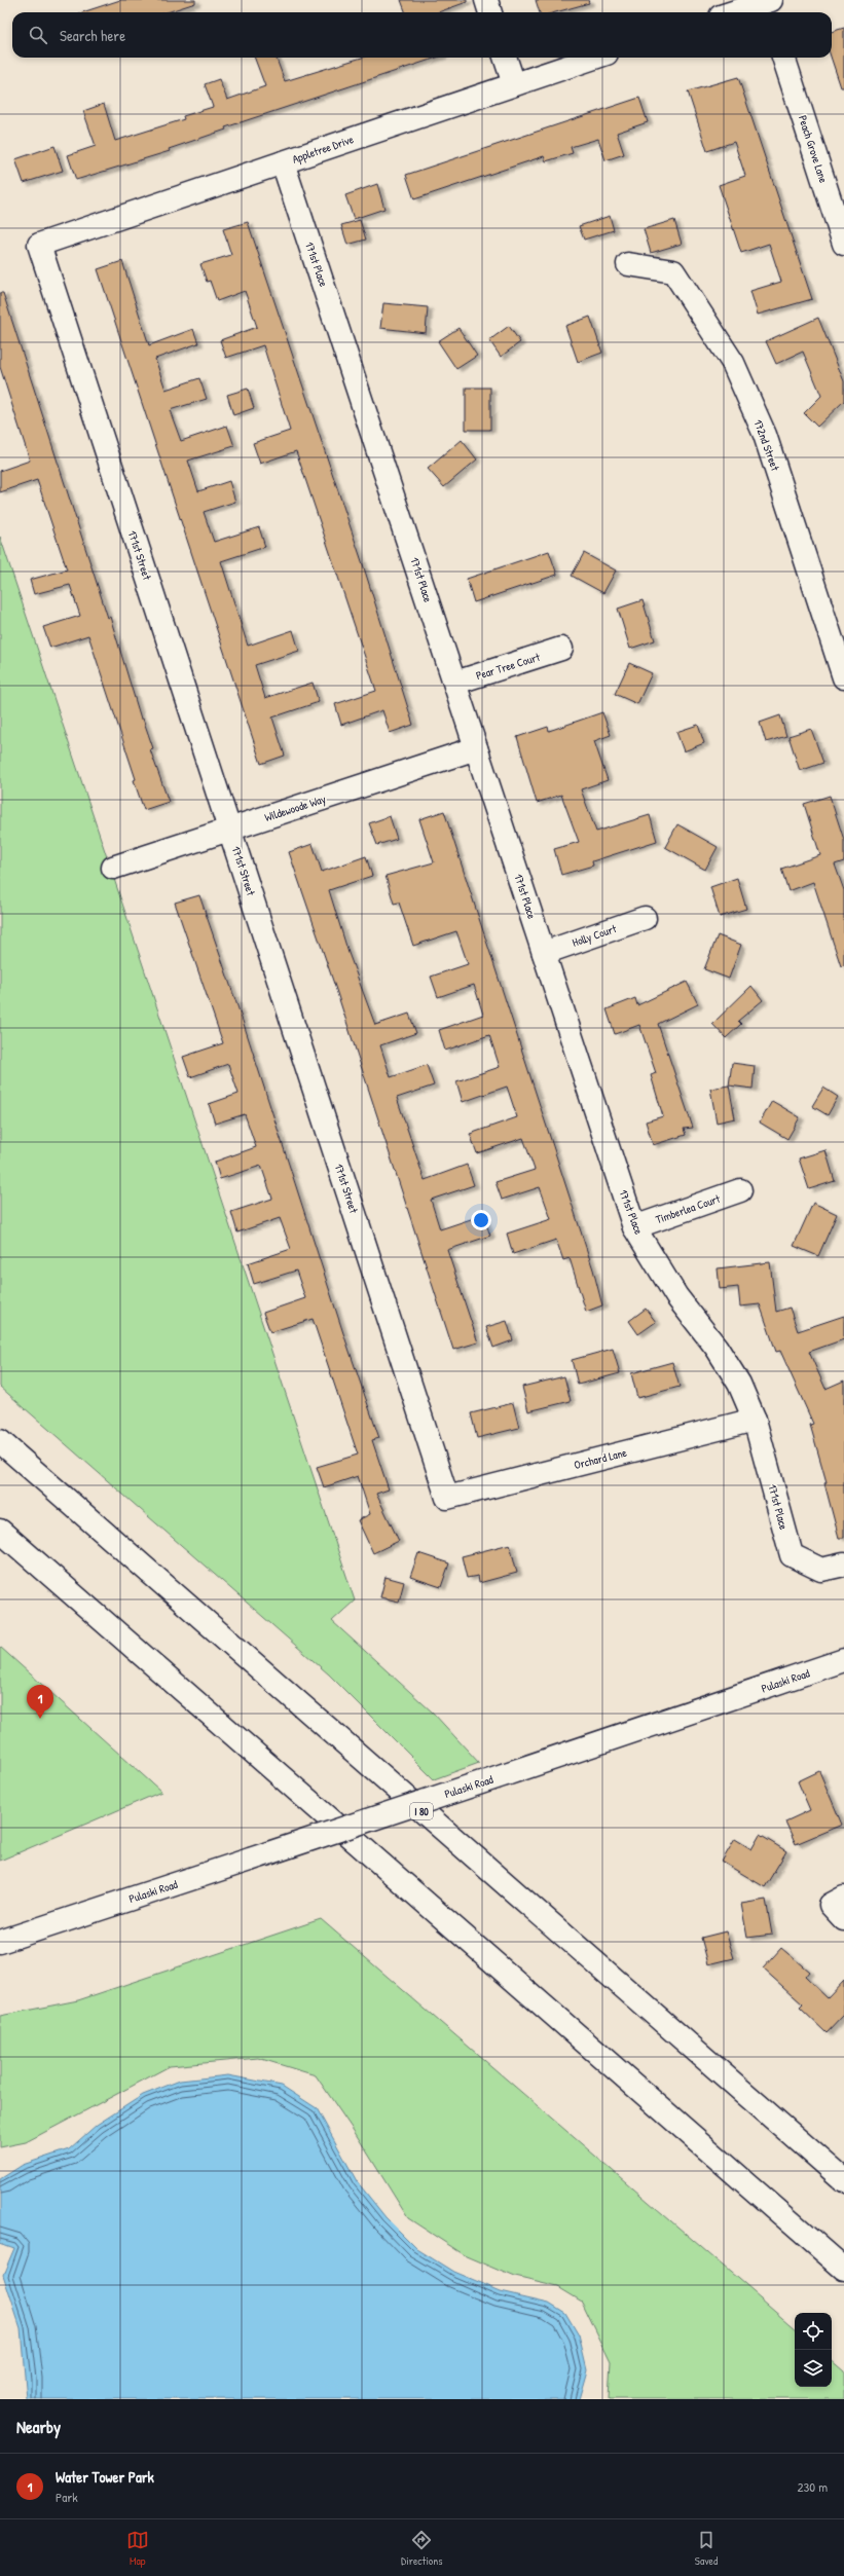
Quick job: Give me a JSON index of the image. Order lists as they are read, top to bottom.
{
  "streets": {
    "main road": [
      "Appletree Drive",
      "Peach Grove Lane",
      "171st Place",
      "172nd Street",
      "171st Street",
      "Pear Tree Court",
      "Wildewoode Way",
      "Holly Court",
      "Timberlea Court",
      "Orchard Lane",
      "Pulaski Road",
      "I 80"
    ]
  },
  "crossings": [
    ["Appletree Drive", "171st Place"],
    ["Appletree Drive", "171st Street"],
    ["171st Place", "Pear Tree Court"],
    ["171st Place", "Wildewoode Way"],
    ["171st Place", "Holly Court"],
    ["171st Place", "Timberlea Court"],
    ["171st Place", "Orchard Lane"],
    ["171st Street", "Wildewoode Way"],
    ["171st Street", "Orchard Lane"]
  ],
  "page": {
    "search": "Search here",
    "pins": "1",
    "heading": "Nearby",
    "list": [
      {
        "mark": "1",
        "name": "Water Tower Park",
        "note": "Park",
        "value": "230 m"
      }
    ],
    "nav": ["Map", "Directions", "Saved"]
  }
}
